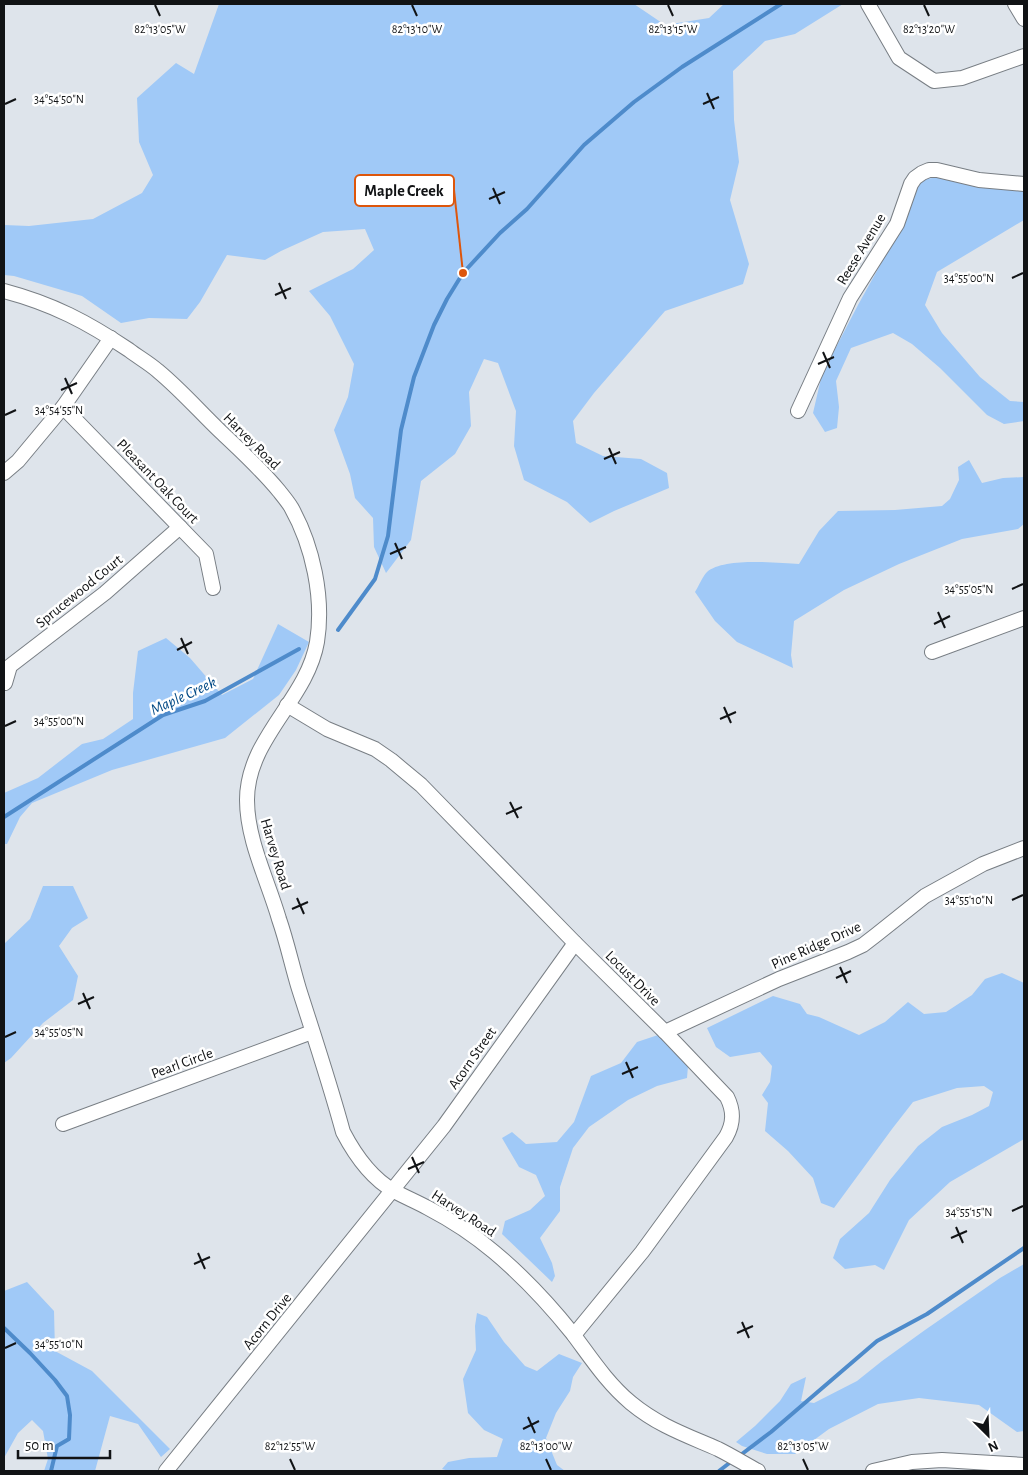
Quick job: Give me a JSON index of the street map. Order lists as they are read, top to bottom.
{
  "streets": {
    "street": [
      "Reese Avenue",
      "Harvey Road",
      "Pleasant Oak Court",
      "Sprucewood Court",
      "Pine Ridge Drive",
      "Locust Drive",
      "Acorn Street",
      "Pearl Circle",
      "Acorn Drive"
    ]
  },
  "crossings": [
    ["Harvey Road", "Locust Drive"],
    ["Harvey Road", "Acorn Street"],
    ["Harvey Road", "Pearl Circle"],
    ["Harvey Road", "Acorn Drive"],
    ["Pleasant Oak Court", "Sprucewood Court"],
    ["Pine Ridge Drive", "Locust Drive"],
    ["Locust Drive", "Acorn Street"],
    ["Acorn Street", "Acorn Drive"]
  ],
  "water": ["Maple Creek"],
  "places": ["Maple Creek"],
  "scale_bar": "50 m",
  "north": "bottom right",
  "coordinates": [
    "82°13'05\"W",
    "82°13'10\"W",
    "82°13'15\"W",
    "82°13'20\"W",
    "34°54'50\"N",
    "34°55'00\"N",
    "34°54'55\"N",
    "34°55'05\"N",
    "34°55'10\"N",
    "34°55'15\"N",
    "82°12'55\"W",
    "82°13'00\"W"
  ]
}
